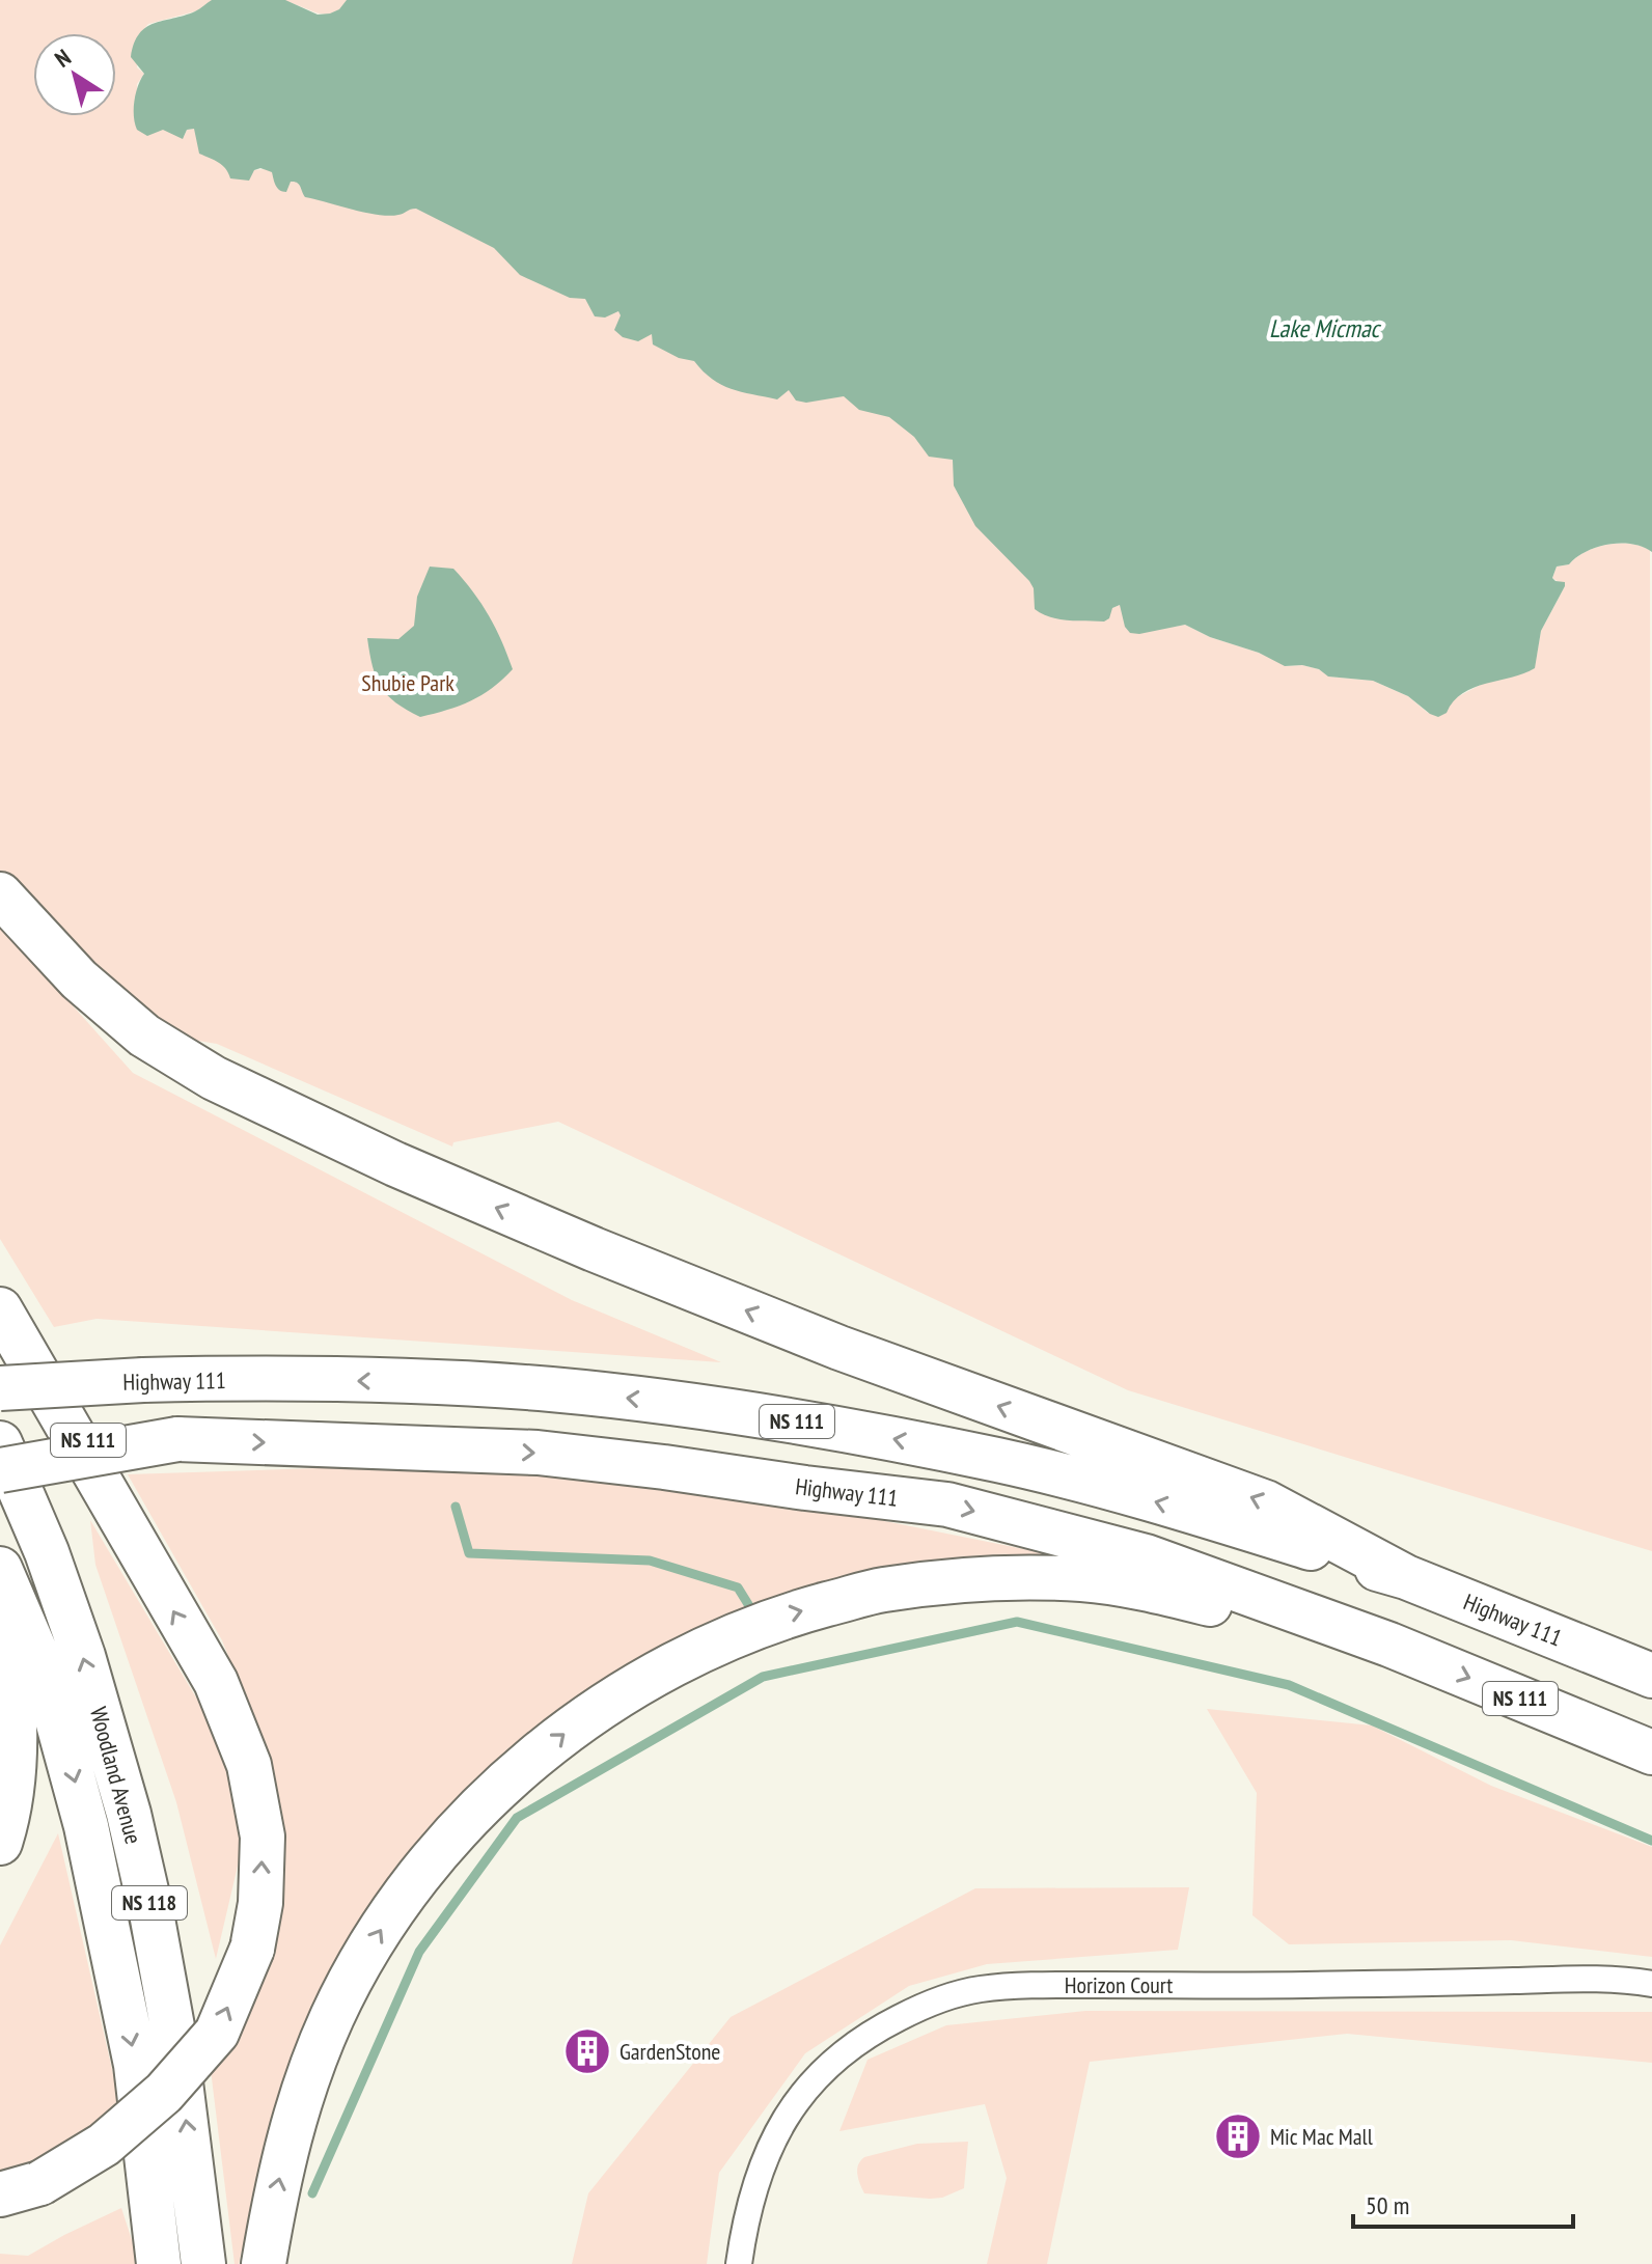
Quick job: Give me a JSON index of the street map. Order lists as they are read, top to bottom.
{
  "streets": {
    "highway": [
      "Highway 111",
      "NS 111",
      "Woodland Avenue",
      "NS 118"
    ],
    "street": ["Horizon Court"]
  },
  "crossings": [
    ["Highway 111", "NS 118"],
    ["Woodland Avenue", "NS 118"]
  ],
  "water": ["Lake Micmac"],
  "parks": ["Shubie Park"],
  "places": {
    "building": ["GardenStone", "Mic Mac Mall"]
  },
  "scale_bar": "50 m",
  "north": "top left"
}
